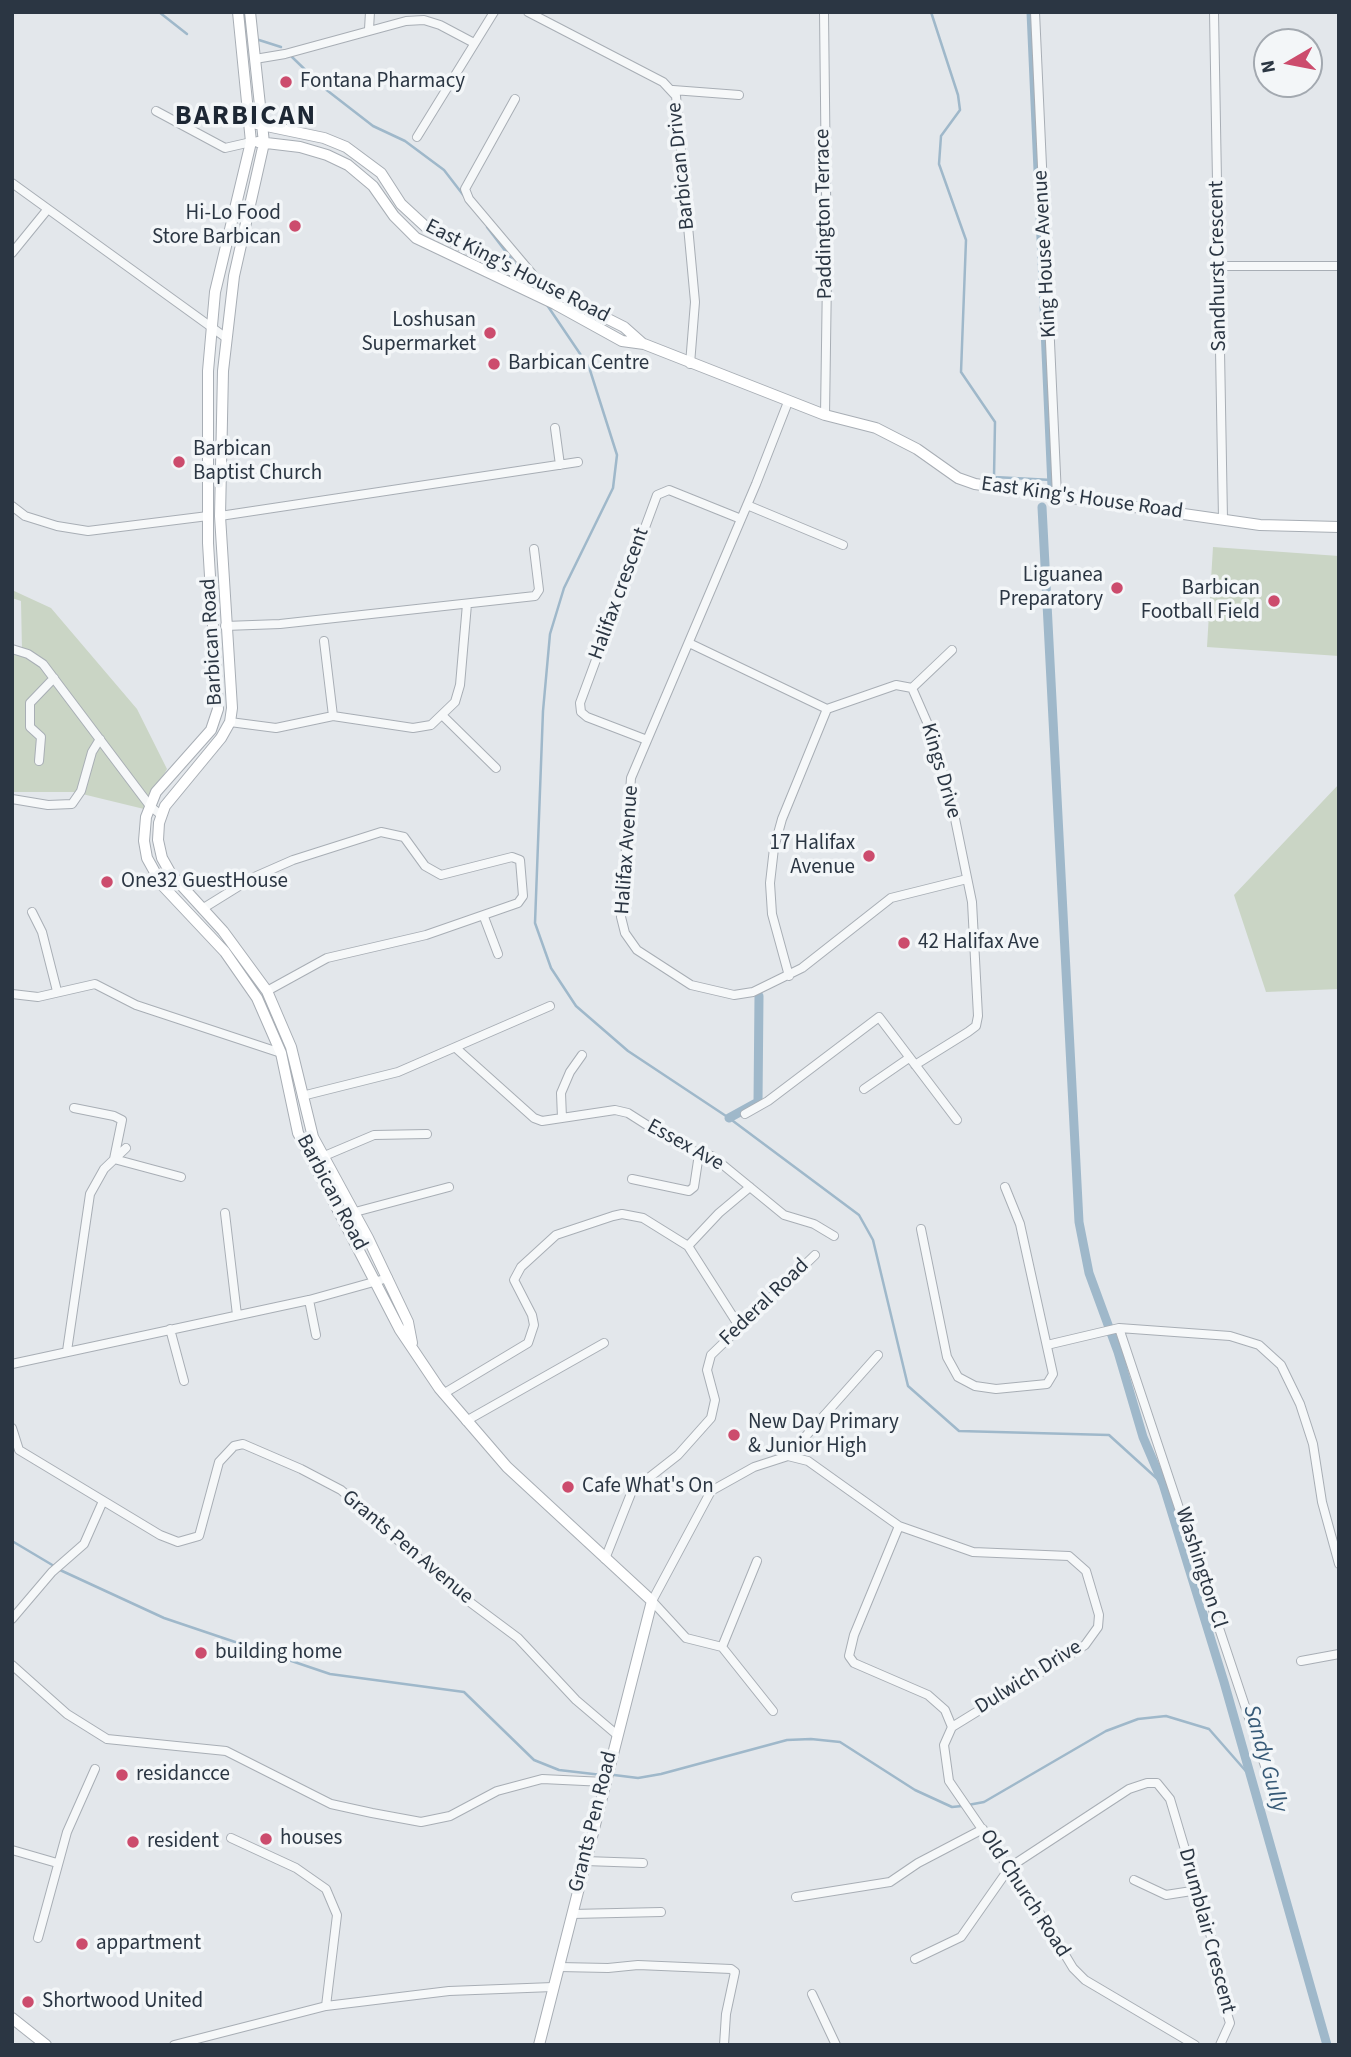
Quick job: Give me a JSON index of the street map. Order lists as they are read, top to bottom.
{
  "streets": {
    "main road": ["East King's House Road", "Barbican Road", "Grants Pen Road"],
    "street": [
      "Barbican Drive",
      "Paddington Terrace",
      "King House Avenue",
      "Sandhurst Crescent",
      "Halifax crescent",
      "Kings Drive",
      "Halifax Avenue",
      "Essex Ave",
      "Federal Road",
      "Grants Pen Avenue",
      "Washington Cl",
      "Dulwich Drive",
      "Old Church Road",
      "Drumblair Crescent"
    ]
  },
  "crossings": [
    ["Barbican Drive", "East King's House Road"],
    ["Paddington Terrace", "East King's House Road"],
    ["King House Avenue", "East King's House Road"],
    ["Sandhurst Crescent", "East King's House Road"],
    ["East King's House Road", "Barbican Road"],
    ["East King's House Road", "Halifax Avenue"],
    ["Halifax crescent", "Halifax Avenue"],
    ["Barbican Road", "Federal Road"],
    ["Barbican Road", "Grants Pen Road"],
    ["Kings Drive", "Halifax Avenue"],
    ["Grants Pen Avenue", "Grants Pen Road"],
    ["Dulwich Drive", "Old Church Road"],
    ["Old Church Road", "Drumblair Crescent"]
  ],
  "districts": ["BARBICAN"],
  "water": ["Sandy Gully"],
  "places": [
    "Fontana Pharmacy",
    "Hi-Lo Food Store Barbican",
    "Loshusan Supermarket",
    "Barbican Centre",
    "Barbican Baptist Church",
    "Liguanea Preparatory",
    "Barbican Football Field",
    "17 Halifax Avenue",
    "One32 GuestHouse",
    "42 Halifax Ave",
    "New Day Primary & Junior High",
    "Cafe What's On",
    "building home",
    "residancce",
    "houses",
    "resident",
    "appartment",
    "Shortwood United"
  ],
  "north": "left"
}
